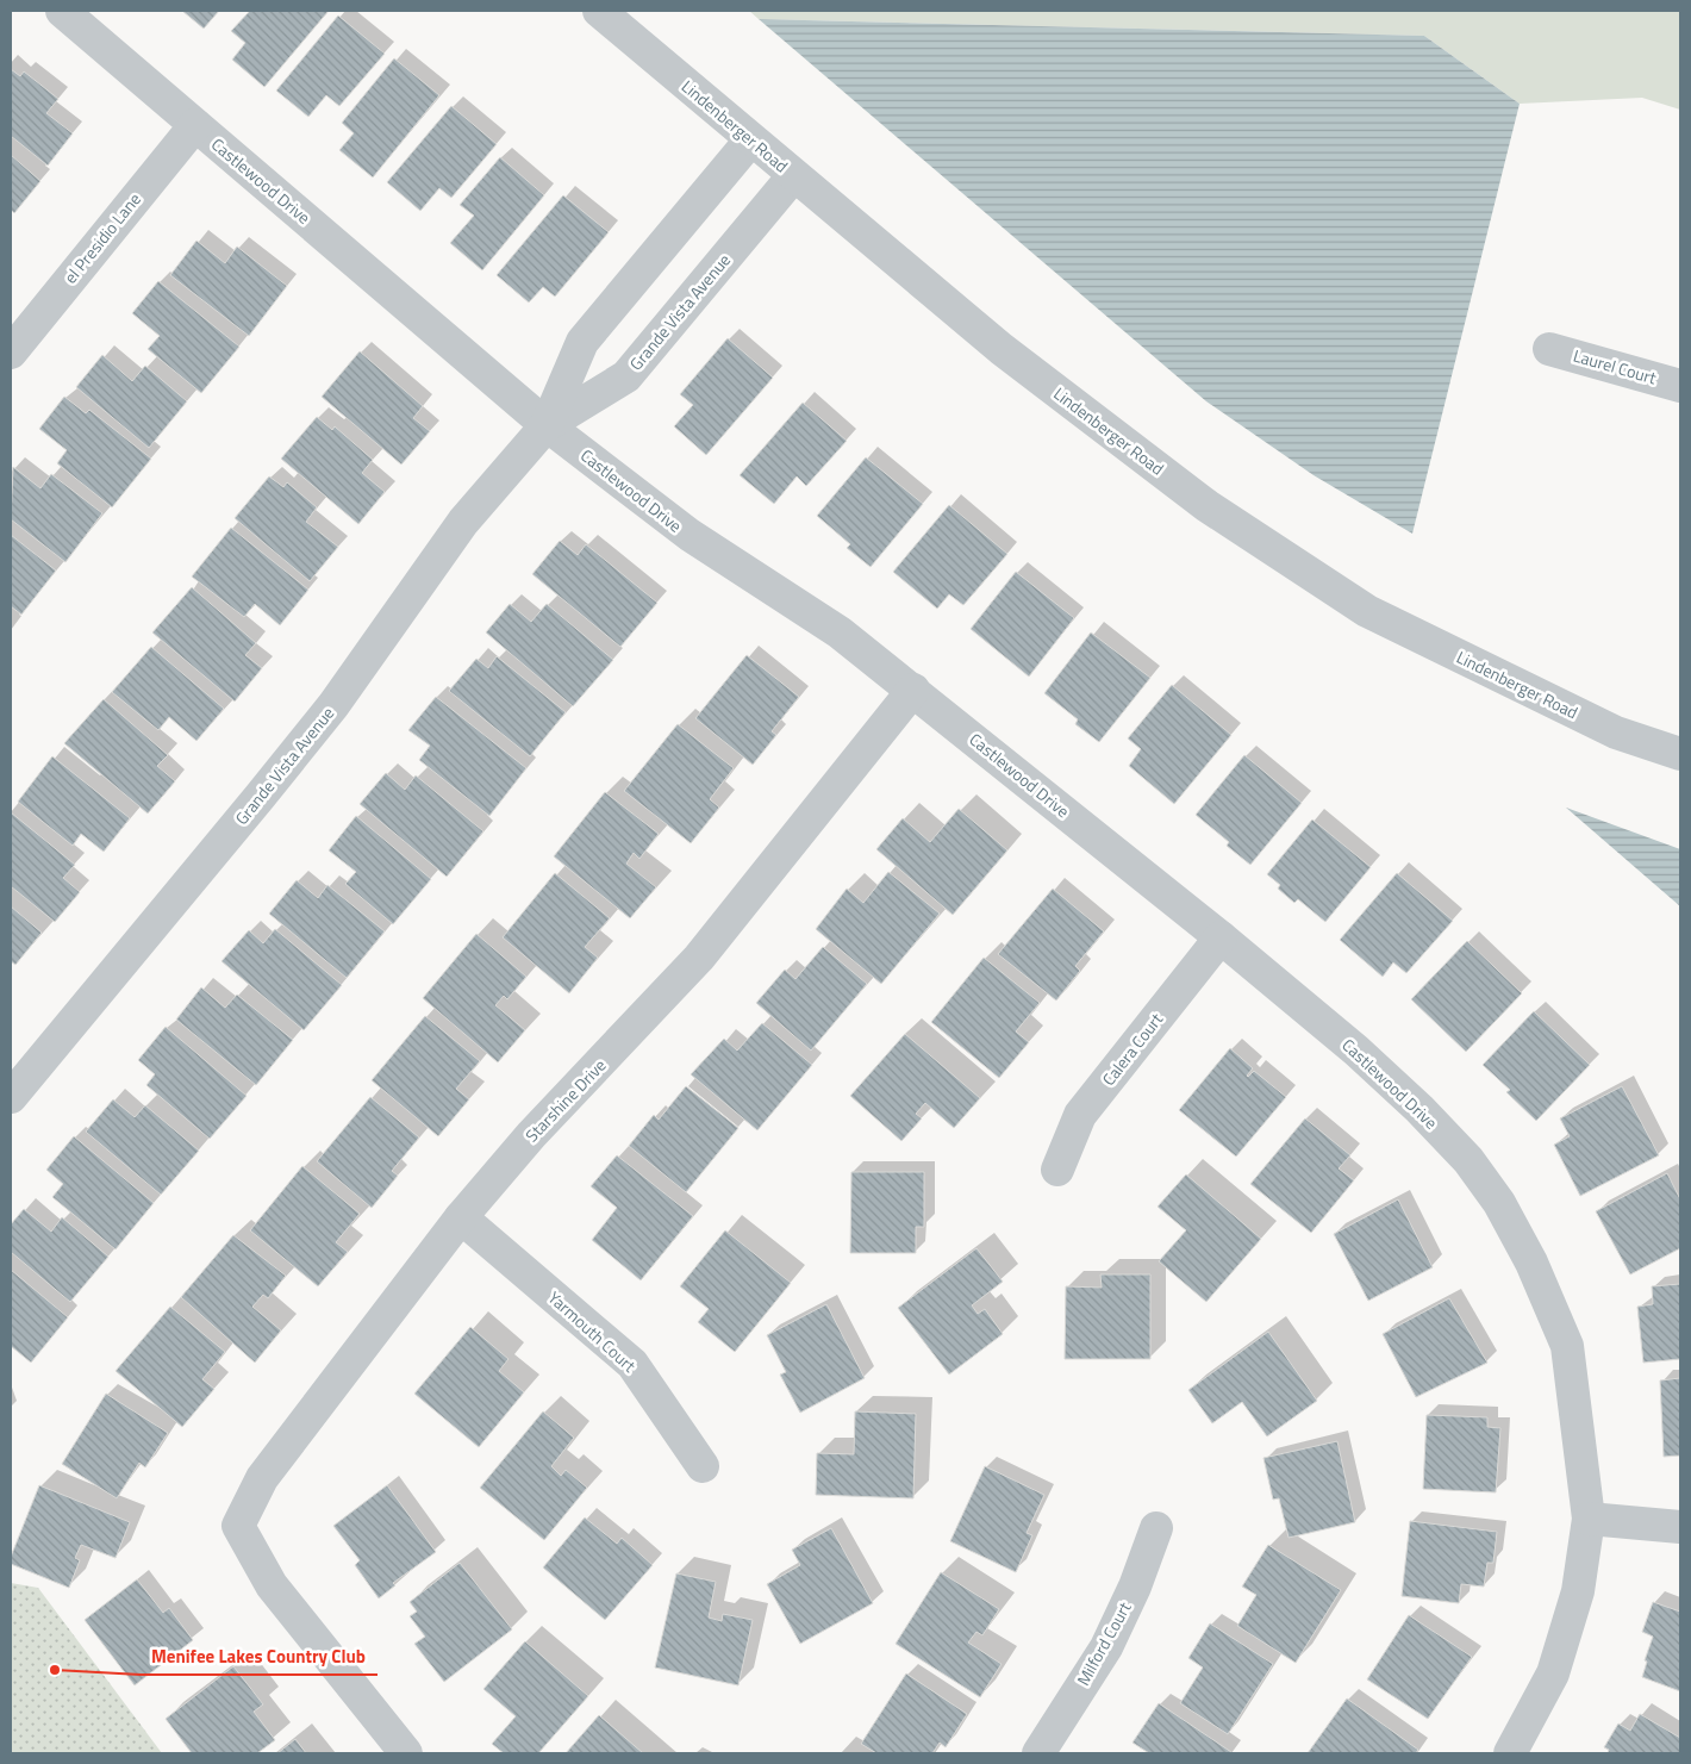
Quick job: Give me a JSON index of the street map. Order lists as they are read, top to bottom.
{
  "streets": {
    "street": [
      "Lindenberger Road",
      "Castlewood Drive",
      "el Presidio Lane",
      "Grande Vista Avenue",
      "Laurel Court",
      "Calera Court",
      "Starshine Drive",
      "Yarmouth Court",
      "Milford Court"
    ]
  },
  "crossings": [
    ["Lindenberger Road", "Grande Vista Avenue"],
    ["Castlewood Drive", "el Presidio Lane"],
    ["Castlewood Drive", "Grande Vista Avenue"],
    ["Castlewood Drive", "Calera Court"],
    ["Castlewood Drive", "Starshine Drive"],
    ["Starshine Drive", "Yarmouth Court"]
  ],
  "places": ["Menifee Lakes Country Club"]
}
